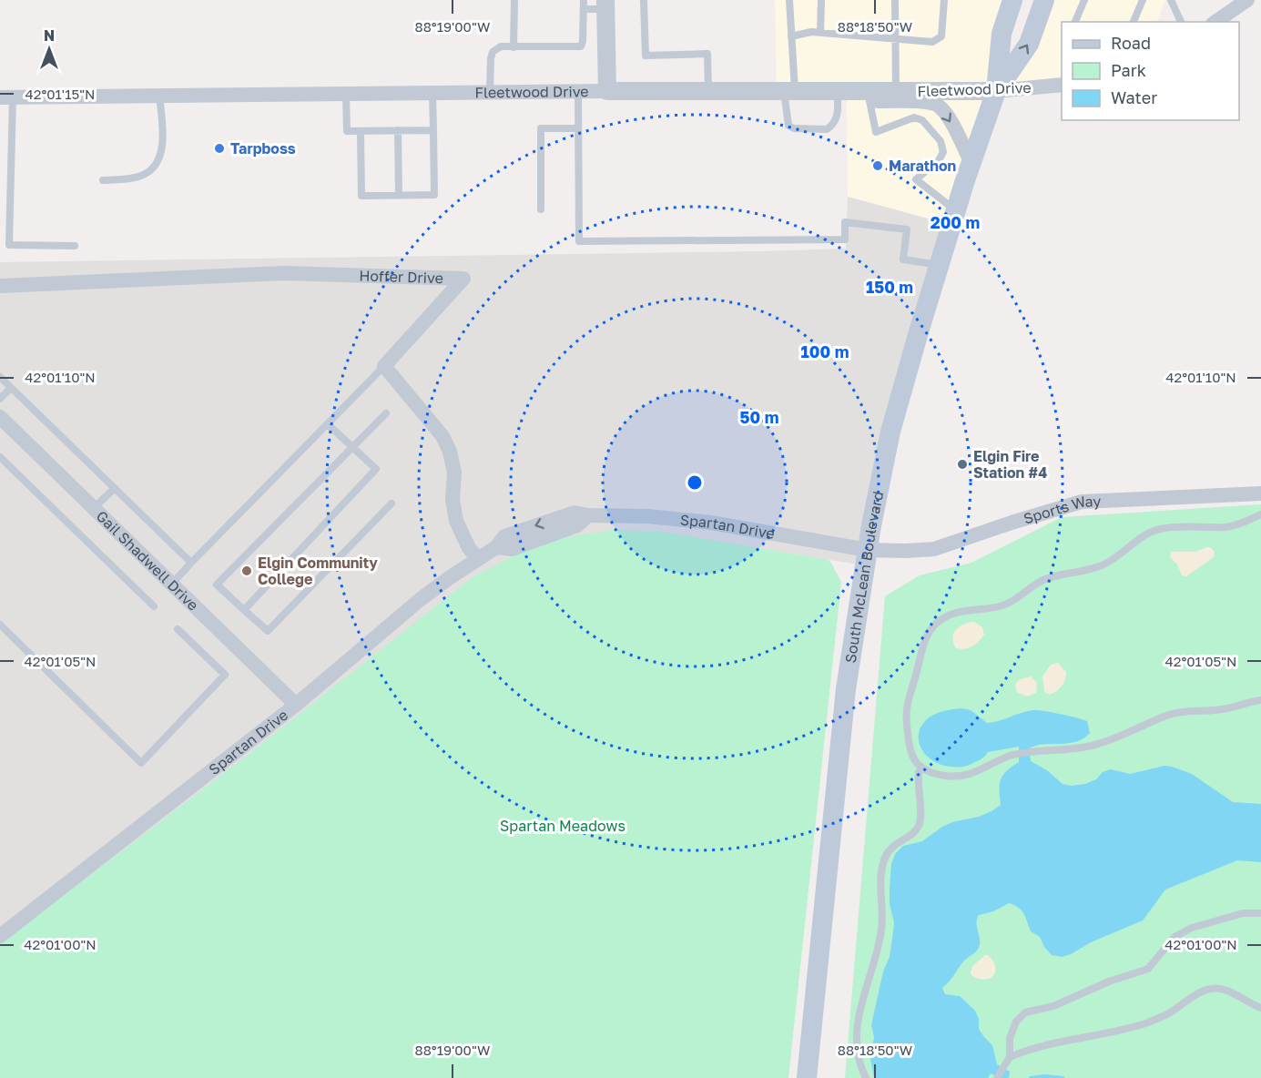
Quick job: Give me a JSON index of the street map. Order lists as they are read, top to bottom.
{
  "streets": {
    "main road": ["South McLean Boulevard"],
    "street": [
      "Fleetwood Drive",
      "Hoffer Drive",
      "Sports Way",
      "Spartan Drive",
      "Gail Shadwell Drive"
    ]
  },
  "crossings": [
    ["Fleetwood Drive", "South McLean Boulevard"],
    ["Sports Way", "Spartan Drive"],
    ["Sports Way", "South McLean Boulevard"],
    ["Spartan Drive", "Gail Shadwell Drive"],
    ["Spartan Drive", "South McLean Boulevard"]
  ],
  "parks": ["Spartan Meadows"],
  "places": [
    "Tarpboss",
    "Marathon",
    "Elgin Fire Station #4",
    "Elgin Community College"
  ],
  "legend": ["Road", "Park", "Water"],
  "north": "top",
  "coordinates": [
    "88°19'00\"W",
    "88°18'50\"W",
    "42°01'15\"N",
    "42°01'10\"N",
    "42°01'05\"N",
    "42°01'00\"N"
  ],
  "rings": [
    "200 m",
    "150 m",
    "100 m",
    "50 m"
  ]
}
